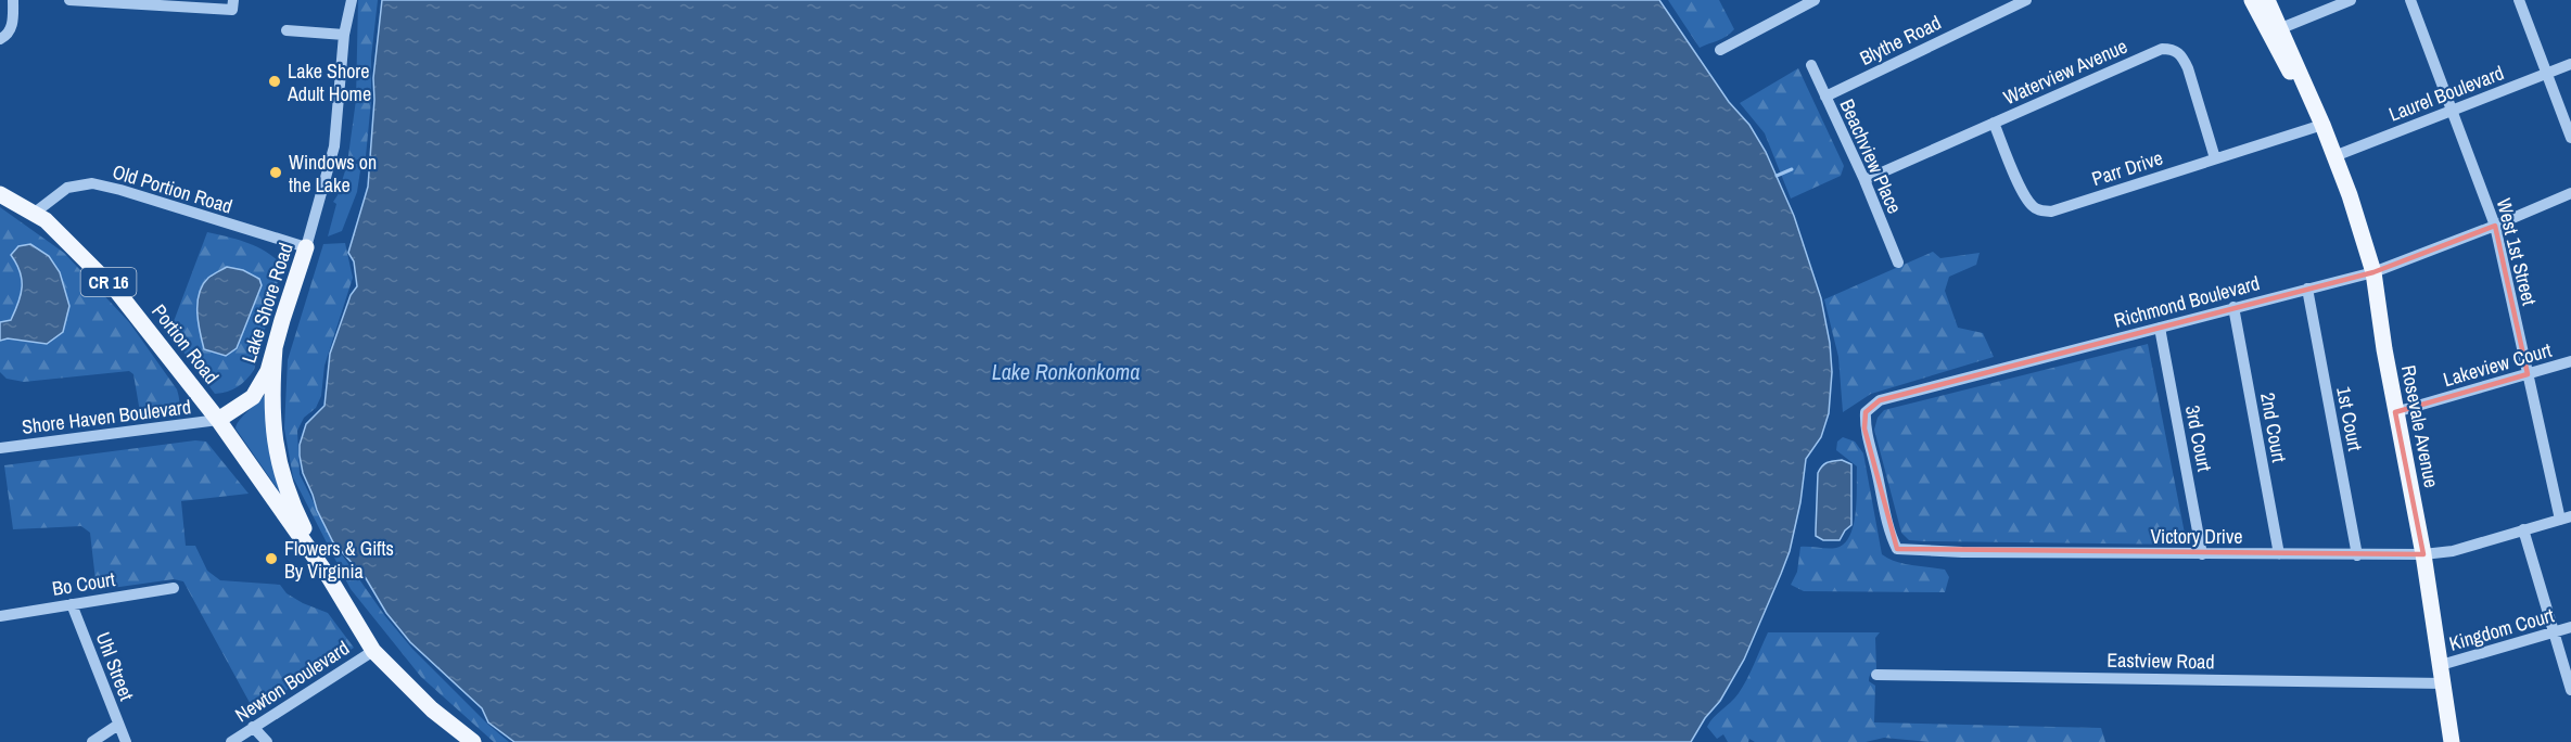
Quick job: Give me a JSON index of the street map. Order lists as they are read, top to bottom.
{
  "streets": {
    "main road": [
      "CR 16",
      "Lake Shore Road",
      "Portion Road",
      "Rosevale Avenue"
    ],
    "street": [
      "Blythe Road",
      "Waterview Avenue",
      "Laurel Boulevard",
      "Beachview Place",
      "Parr Drive",
      "Old Portion Road",
      "West 1st Street",
      "Richmond Boulevard",
      "Lakeview Court",
      "Shore Haven Boulevard",
      "1st Court",
      "2nd Court",
      "3rd Court",
      "Victory Drive",
      "Bo Court",
      "Kingdom Court",
      "Eastview Road",
      "Uhl Street",
      "Newton Boulevard"
    ]
  },
  "crossings": [
    ["Blythe Road", "Beachview Place"],
    ["Waterview Avenue", "Beachview Place"],
    ["Waterview Avenue", "Parr Drive"],
    ["Laurel Boulevard", "West 1st Street"],
    ["Laurel Boulevard", "Rosevale Avenue"],
    ["Parr Drive", "Rosevale Avenue"],
    ["Old Portion Road", "Lake Shore Road"],
    ["Old Portion Road", "Portion Road"],
    ["West 1st Street", "Richmond Boulevard"],
    ["West 1st Street", "Lakeview Court"],
    ["West 1st Street", "Victory Drive"],
    ["CR 16", "Lake Shore Road"],
    ["CR 16", "Portion Road"],
    ["CR 16", "Shore Haven Boulevard"],
    ["CR 16", "Newton Boulevard"],
    ["Richmond Boulevard", "1st Court"],
    ["Richmond Boulevard", "Rosevale Avenue"],
    ["Richmond Boulevard", "2nd Court"],
    ["Richmond Boulevard", "3rd Court"],
    ["Richmond Boulevard", "Victory Drive"],
    ["Lake Shore Road", "Portion Road"],
    ["Lake Shore Road", "Shore Haven Boulevard"],
    ["Portion Road", "Shore Haven Boulevard"],
    ["Lakeview Court", "Rosevale Avenue"],
    ["1st Court", "Victory Drive"],
    ["Rosevale Avenue", "Victory Drive"],
    ["Rosevale Avenue", "Kingdom Court"],
    ["Rosevale Avenue", "Eastview Road"],
    ["2nd Court", "Victory Drive"],
    ["3rd Court", "Victory Drive"],
    ["Bo Court", "Uhl Street"]
  ],
  "water": ["Lake Ronkonkoma"],
  "places": ["Lake Shore Adult Home", "Windows on the Lake", "Flowers & Gifts By Virginia"]
}
